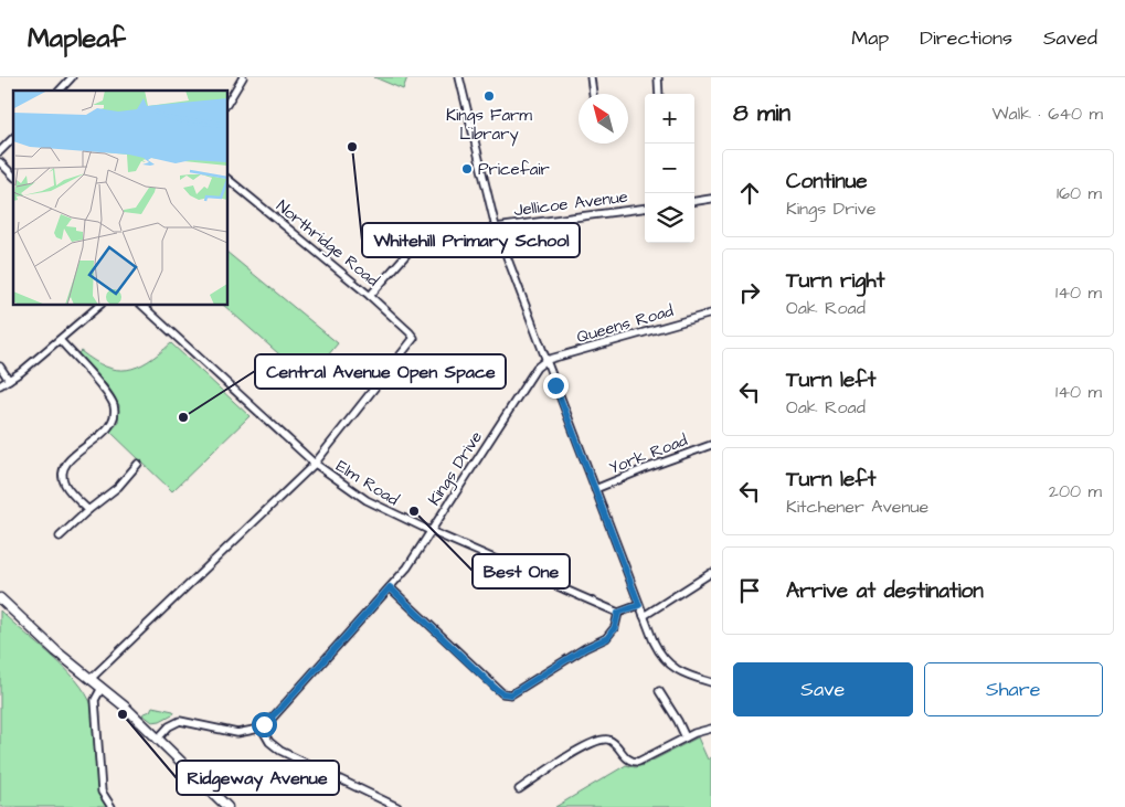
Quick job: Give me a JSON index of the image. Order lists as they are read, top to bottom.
{
  "streets": {
    "street": [
      "Jellicoe Avenue",
      "Northridge Road",
      "Queens Road",
      "York Road",
      "Kings Drive",
      "Elm Road"
    ]
  },
  "crossings": [
    ["Jellicoe Avenue", "Northridge Road"],
    ["Northridge Road", "Elm Road"],
    ["Queens Road", "Kings Drive"],
    ["Kings Drive", "Elm Road"]
  ],
  "places": [
    "Kings Farm Library",
    "Whitehill Primary School",
    "Pricefair",
    "Central Avenue Open Space",
    "Best One",
    "Ridgeway Avenue"
  ],
  "north": "top left",
  "page": {
    "header": "Mapleaf",
    "nav": ["Map", "Directions", "Saved"],
    "heading": ["8 min", "Walk · 640 m"],
    "map_buttons": ["+", "−"],
    "list": [
      ["Continue", "Kings Drive", "160 m"],
      ["Turn right", "Oak Road", "140 m"],
      ["Turn left", "Oak Road", "140 m"],
      ["Turn left", "Kitchener Avenue", "200 m"],
      "Arrive at destination"
    ],
    "buttons": ["Save", "Share"]
  }
}
